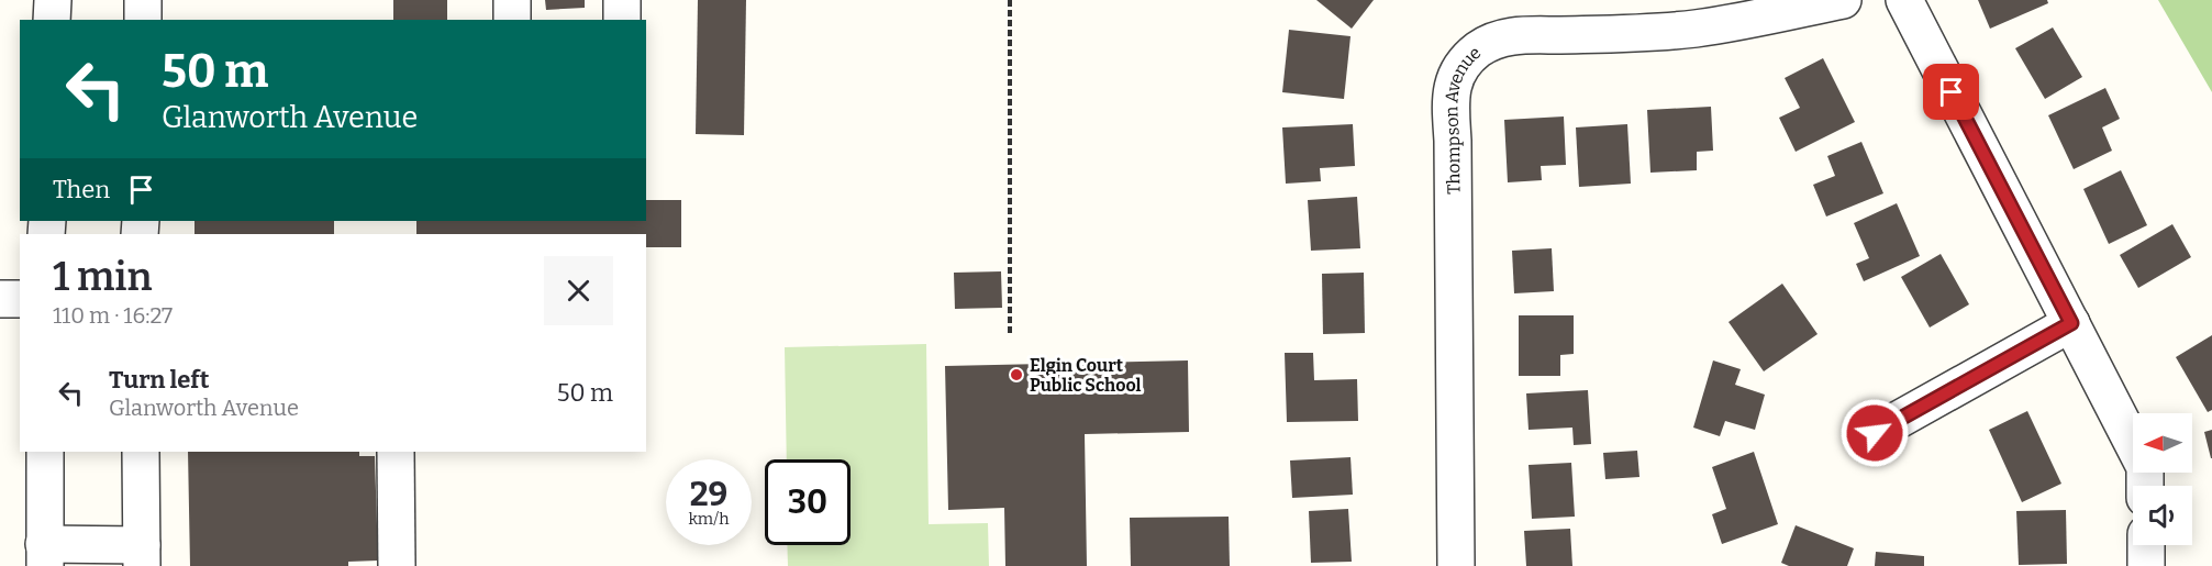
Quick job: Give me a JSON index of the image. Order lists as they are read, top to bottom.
{
  "streets": {
    "street": ["Thompson Avenue"]
  },
  "places": ["Elgin Court Public School"],
  "north": "left",
  "page": {
    "turn": ["50 m", "Glanworth Avenue"],
    "then": "Then",
    "heading": ["1 min", "110 m · 16:27"],
    "list": [
      {
        "name": "Turn left",
        "note": "Glanworth Avenue",
        "value": "50 m"
      }
    ],
    "speed": "29 km/h",
    "limit": "30"
  }
}
